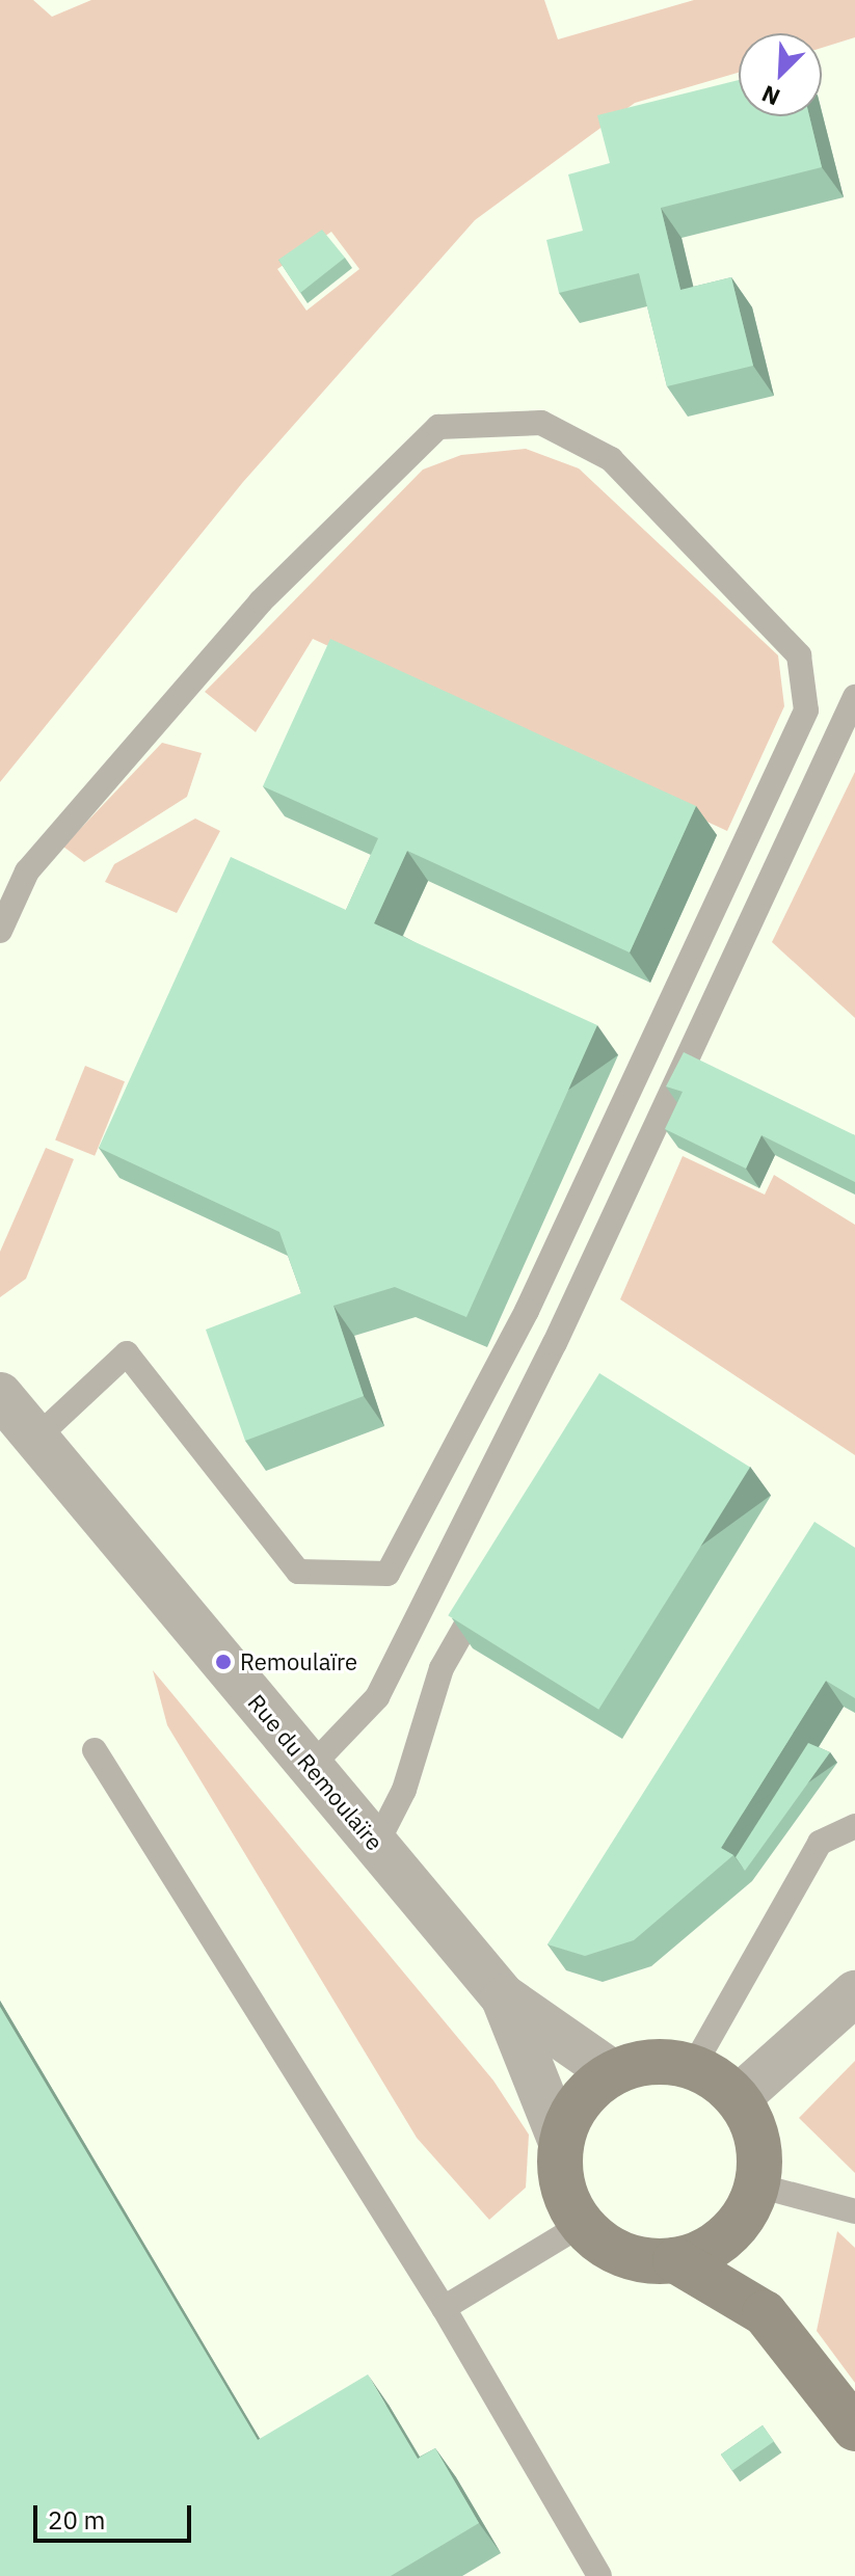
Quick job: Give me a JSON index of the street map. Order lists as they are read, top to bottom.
{
  "streets": {
    "street": ["Rue du Remoulaïre"]
  },
  "places": ["Remoulaïre"],
  "scale_bar": "20 m",
  "north": "bottom left"
}
